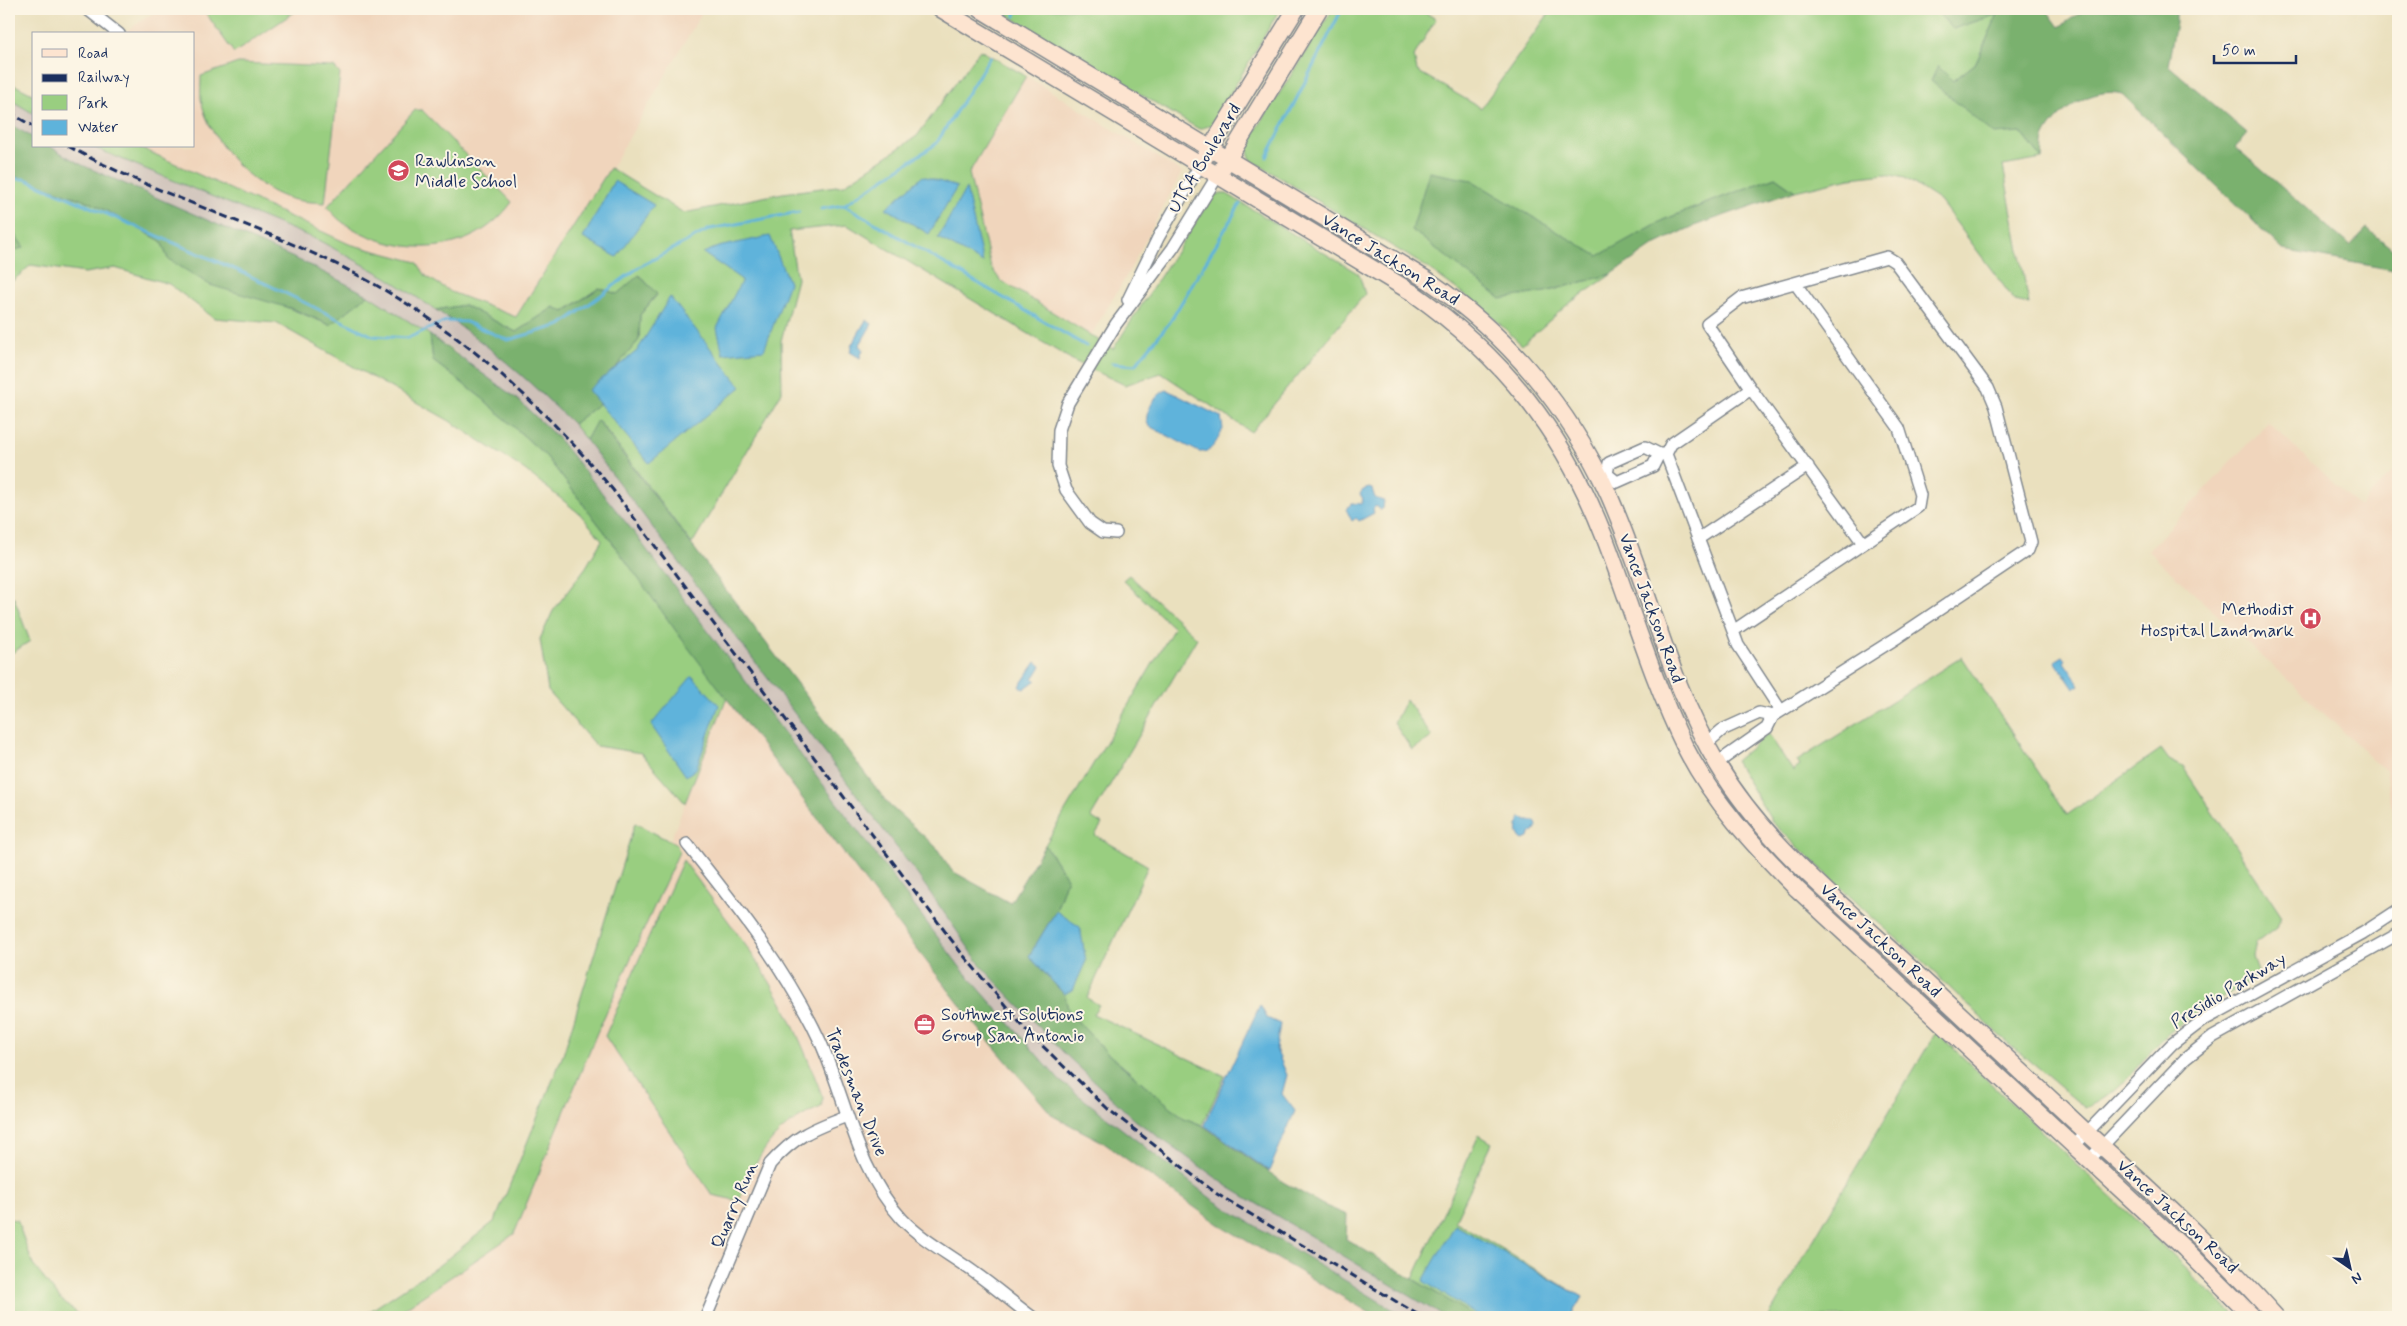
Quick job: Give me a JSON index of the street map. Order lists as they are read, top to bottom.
{
  "streets": {
    "main road": ["UTSA Boulevard", "Vance Jackson Road"],
    "street": ["Presidio Parkway", "Tradesman Drive", "Quarry Run"]
  },
  "crossings": [
    ["UTSA Boulevard", "Vance Jackson Road"],
    ["Vance Jackson Road", "Presidio Parkway"],
    ["Tradesman Drive", "Quarry Run"]
  ],
  "places": {
    "school or university": ["Rawlinson Middle School"],
    "hospital": ["Methodist Hospital Landmark"],
    "office": ["Southwest Solutions Group San Antonio"]
  },
  "legend": [
    "Road",
    "Railway",
    "Park",
    "Water"
  ],
  "scale_bar": "50 m",
  "north": "bottom right"
}
